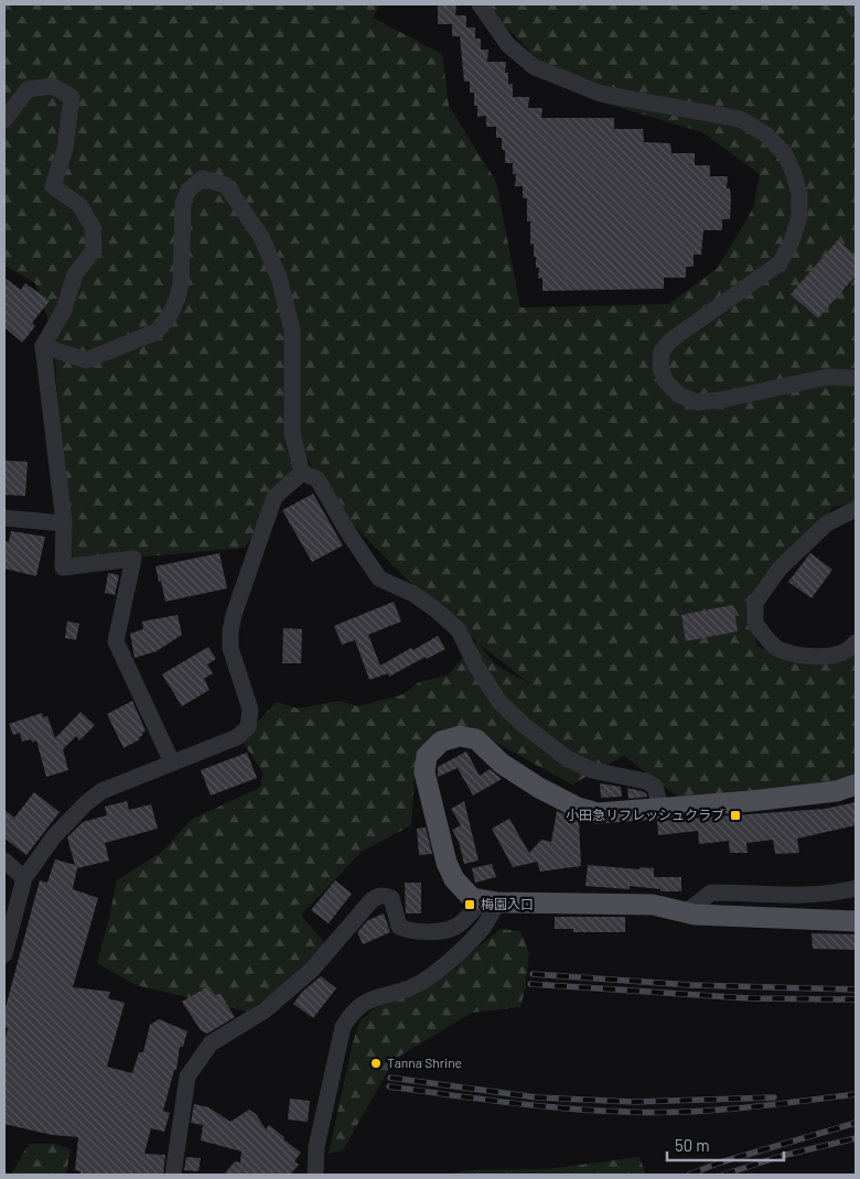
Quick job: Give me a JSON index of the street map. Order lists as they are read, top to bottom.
{
  "places": {
    "transit": ["小田急リフレッシュクラブ", "梅園入口"],
    "other": ["Tanna Shrine"]
  },
  "scale_bar": "50 m"
}
